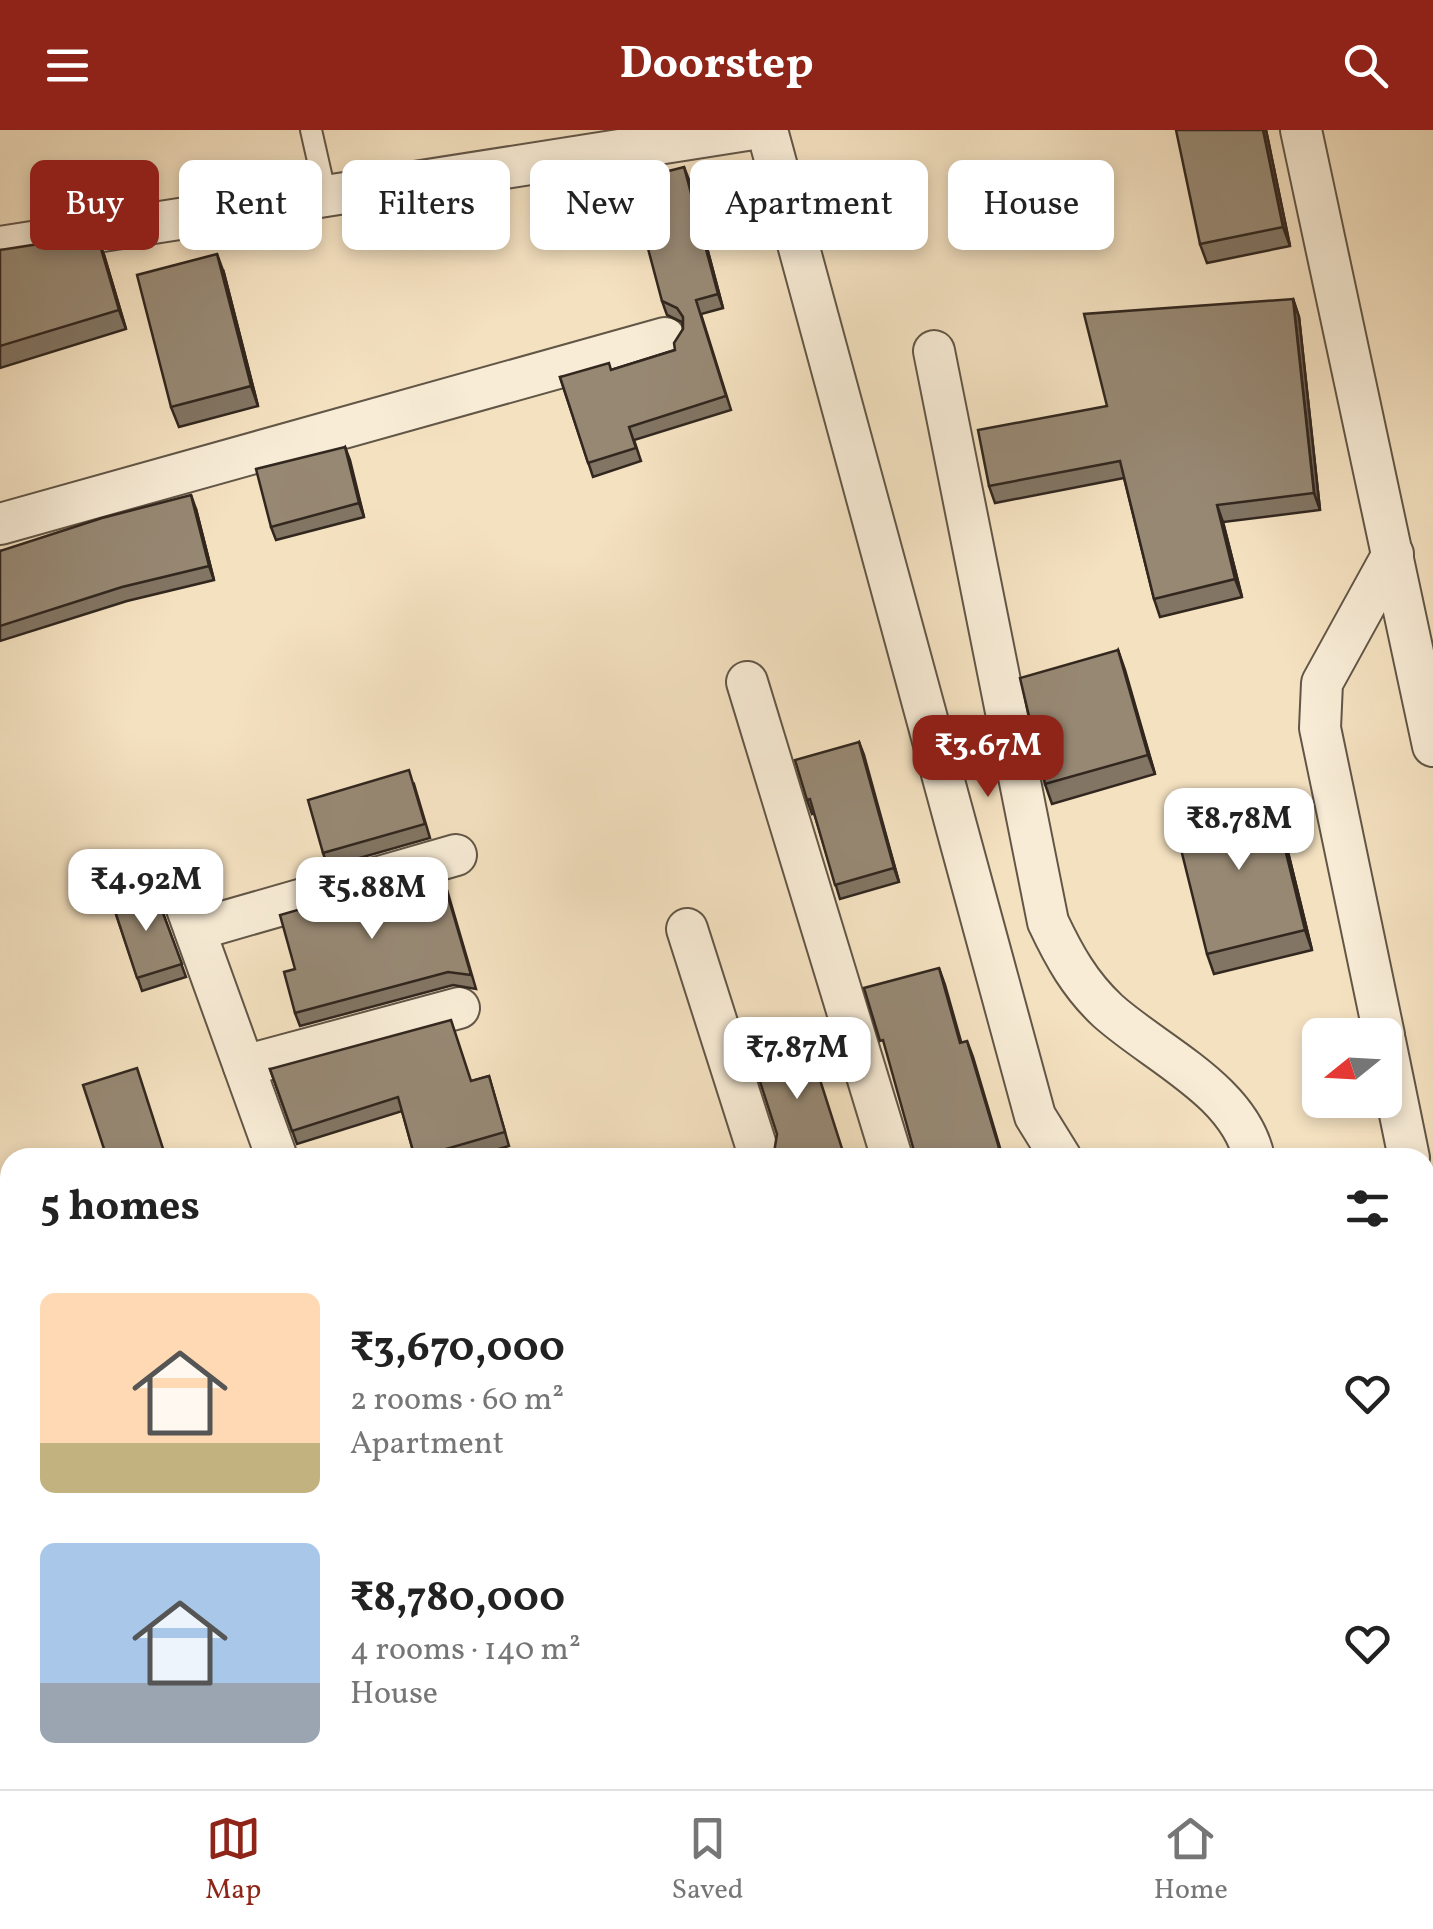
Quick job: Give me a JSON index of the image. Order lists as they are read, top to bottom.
{
  "north": "left",
  "page": {
    "header": "Doorstep",
    "chip": [
      "Buy",
      "Rent",
      "Filters",
      "New",
      "Apartment",
      "House"
    ],
    "price": [
      "₹3.67M",
      "₹8.78M",
      "₹4.92M",
      "₹5.88M",
      "₹7.87M"
    ],
    "heading": "5 homes",
    "list": [
      {
        "name": "₹3,670,000",
        "note": "2 rooms · 60 m² · Apartment"
      },
      {
        "name": "₹8,780,000",
        "note": "4 rooms · 140 m² · House"
      }
    ],
    "tabs": ["Map", "Saved", "Home"]
  }
}
